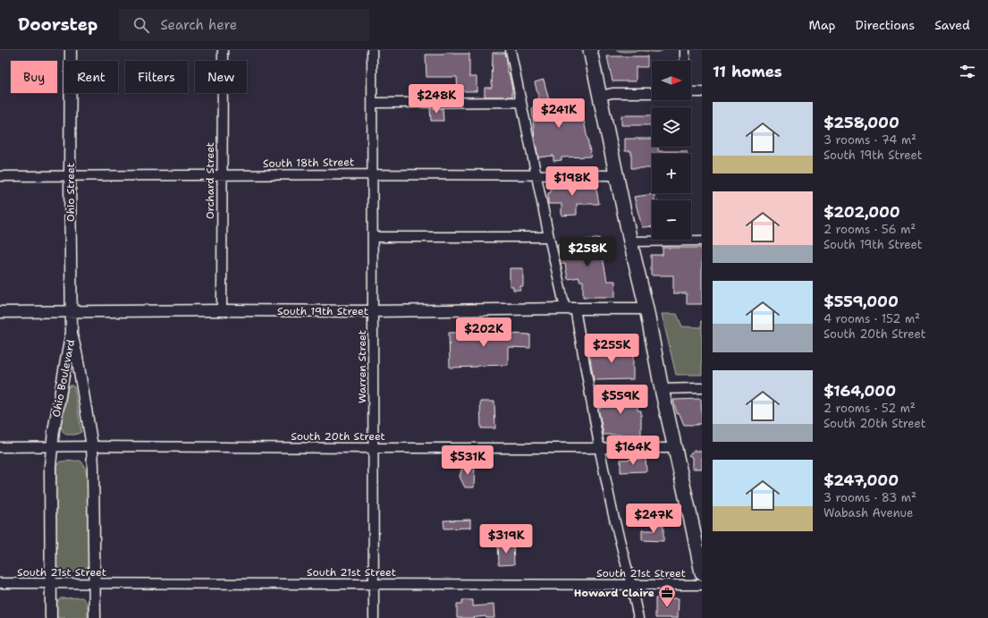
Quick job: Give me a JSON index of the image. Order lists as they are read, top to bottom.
{
  "streets": {
    "street": [
      "South 18th Street",
      "Orchard Street",
      "Ohio Street",
      "South 19th Street",
      "Warren Street",
      "Ohio Boulevard",
      "South 20th Street",
      "South 21st Street"
    ]
  },
  "crossings": [
    ["South 18th Street", "Orchard Street"],
    ["South 18th Street", "Ohio Street"],
    ["South 18th Street", "Warren Street"],
    ["Orchard Street", "South 19th Street"],
    ["Ohio Street", "South 19th Street"],
    ["Ohio Street", "Ohio Boulevard"],
    ["South 19th Street", "Warren Street"],
    ["Warren Street", "South 20th Street"],
    ["Warren Street", "South 21st Street"],
    ["Ohio Boulevard", "South 20th Street"],
    ["Ohio Boulevard", "South 21st Street"]
  ],
  "places": {
    "office": ["Howard Claire"]
  },
  "north": "right",
  "page": {
    "header": "Doorstep",
    "search": "Search here",
    "nav": ["Map", "Directions", "Saved"],
    "heading": "11 homes",
    "map_buttons": ["+", "−"],
    "chip": [
      "Buy",
      "Rent",
      "Filters",
      "New"
    ],
    "price": [
      "$248K",
      "$241K",
      "$198K",
      "$258K",
      "$202K",
      "$255K",
      "$559K",
      "$164K",
      "$531K",
      "$247K",
      "$319K"
    ],
    "list": [
      {
        "name": "$258,000",
        "note": "3 rooms · 74 m² · South 19th Street"
      },
      {
        "name": "$202,000",
        "note": "2 rooms · 56 m² · South 19th Street"
      },
      {
        "name": "$559,000",
        "note": "4 rooms · 152 m² · South 20th Street"
      },
      {
        "name": "$164,000",
        "note": "2 rooms · 52 m² · South 20th Street"
      },
      {
        "name": "$247,000",
        "note": "3 rooms · 83 m² · Wabash Avenue"
      }
    ]
  }
}
